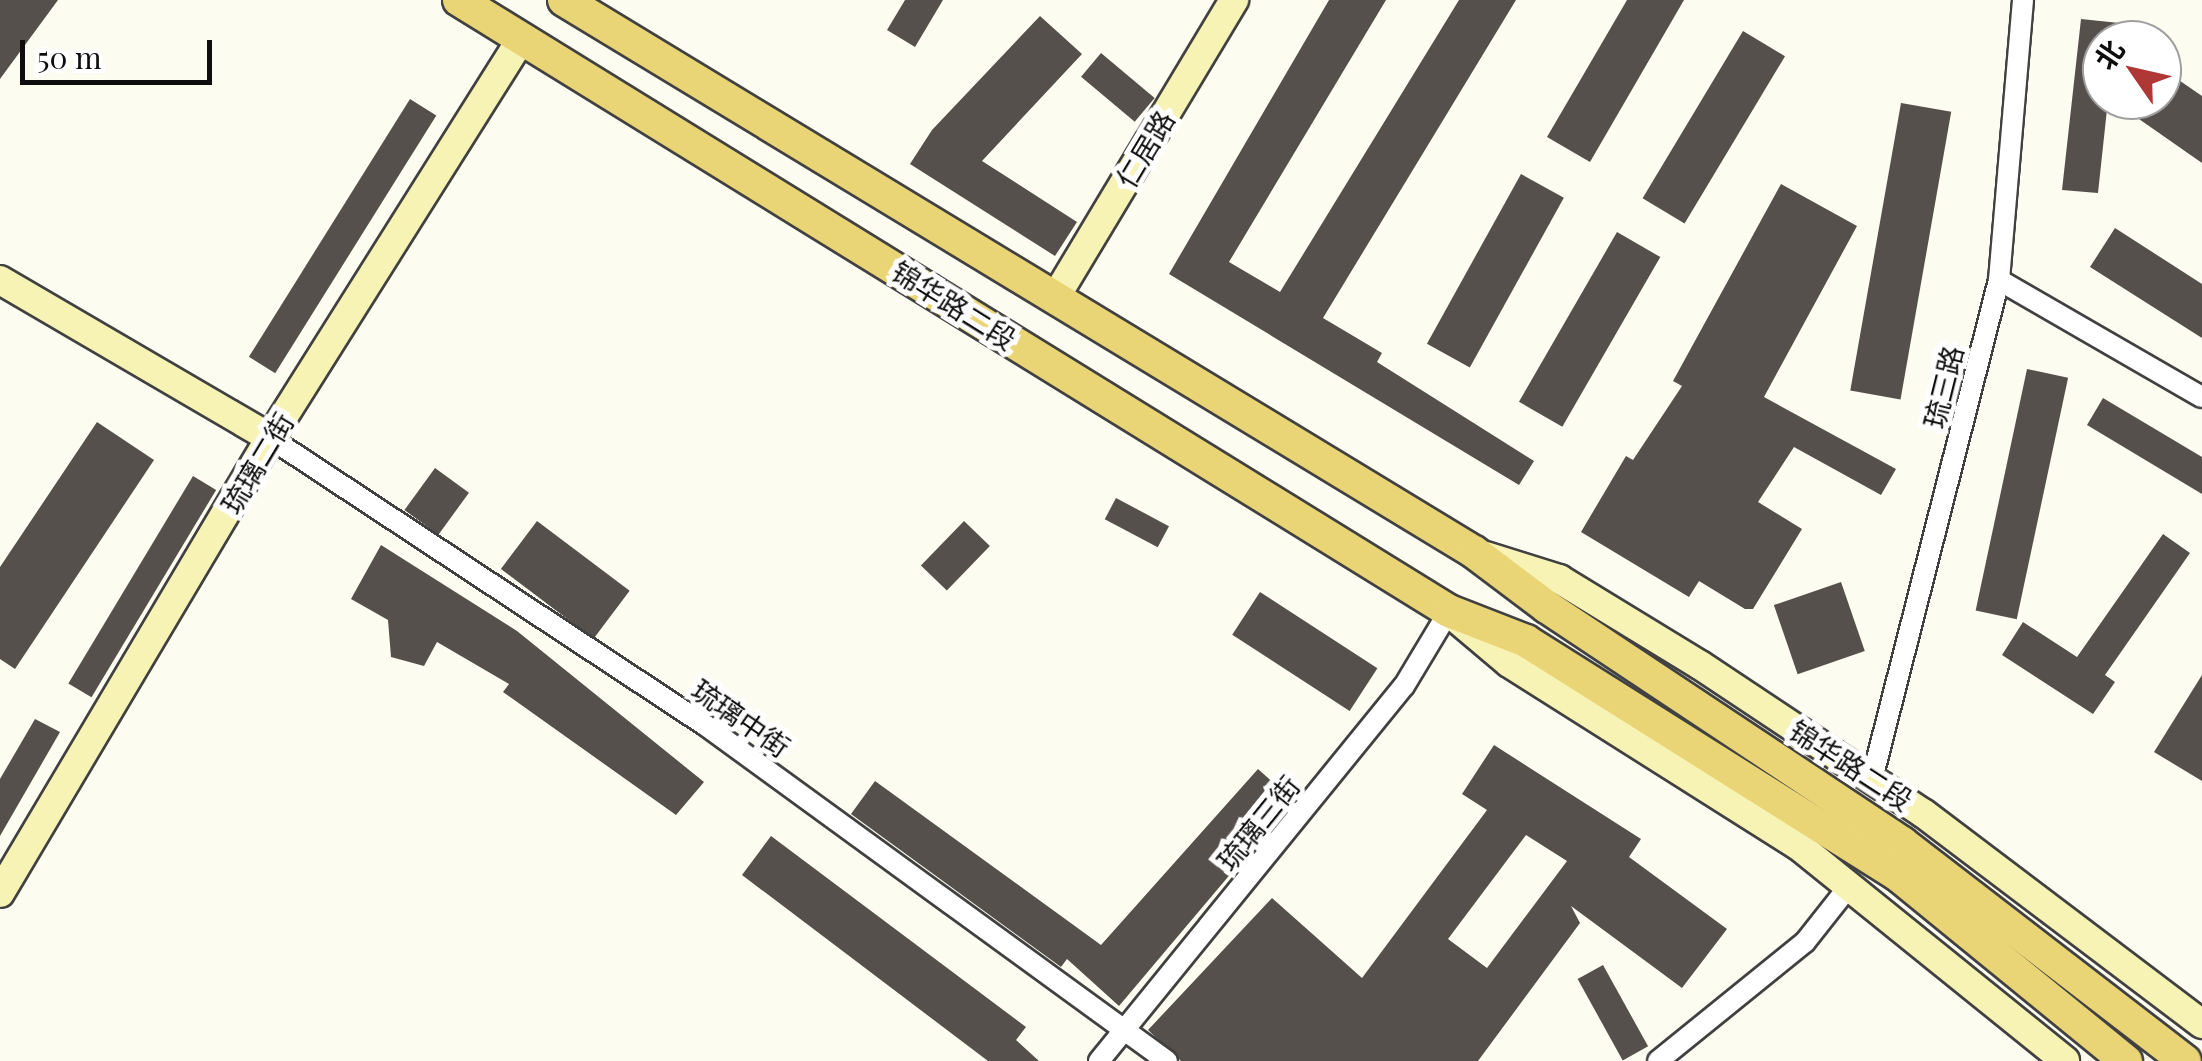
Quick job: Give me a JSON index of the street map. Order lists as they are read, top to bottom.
{
  "streets": {
    "main road": ["锦华路二段"],
    "street": [
      "仁居路",
      "琉三路",
      "琉璃二街",
      "琉璃中街",
      "琉璃三街"
    ]
  },
  "crossings": [
    ["仁居路", "锦华路二段"],
    ["锦华路二段", "琉三路"],
    ["锦华路二段", "琉璃二街"],
    ["锦华路二段", "琉璃三街"],
    ["琉璃二街", "琉璃中街"],
    ["琉璃中街", "琉璃三街"]
  ],
  "scale_bar": "50 m",
  "north": "top left"
}
